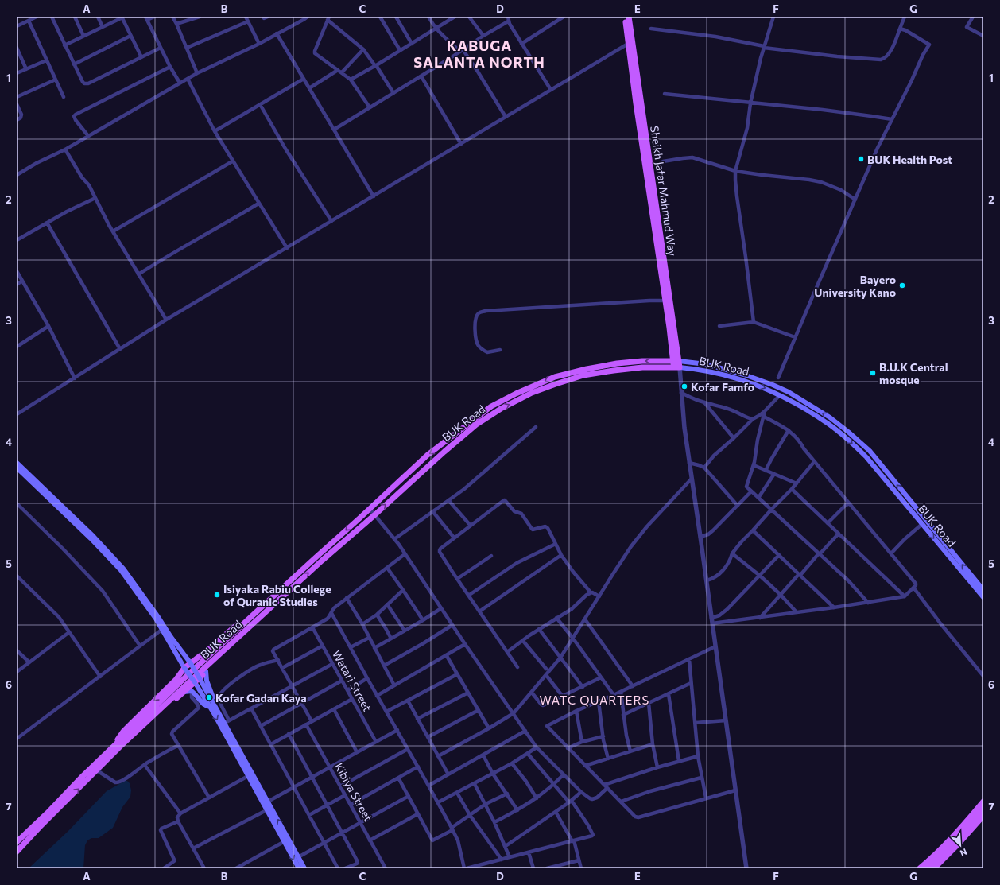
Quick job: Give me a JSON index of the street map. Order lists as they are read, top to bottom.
{
  "streets": {
    "main road": ["Sheikh Jafar Mahmud Way", "BUK Road"],
    "street": ["Watari Street", "Kibiya Street"]
  },
  "crossings": [
    ["Sheikh Jafar Mahmud Way", "BUK Road"]
  ],
  "districts": ["KABUGA SALANTA NORTH", "WATC QUARTERS"],
  "places": [
    "BUK Health Post",
    "Bayero University Kano",
    "B.U.K Central mosque",
    "Kofar Famfo",
    "Isiyaka Rabiu College of Quranic Studies",
    "Kofar Gadan Kaya"
  ],
  "north": "bottom right",
  "grid": {
    "columns": [
      "A",
      "B",
      "C",
      "D",
      "E",
      "F",
      "G"
    ],
    "rows": [
      "1",
      "2",
      "3",
      "4",
      "5",
      "6",
      "7"
    ]
  }
}
